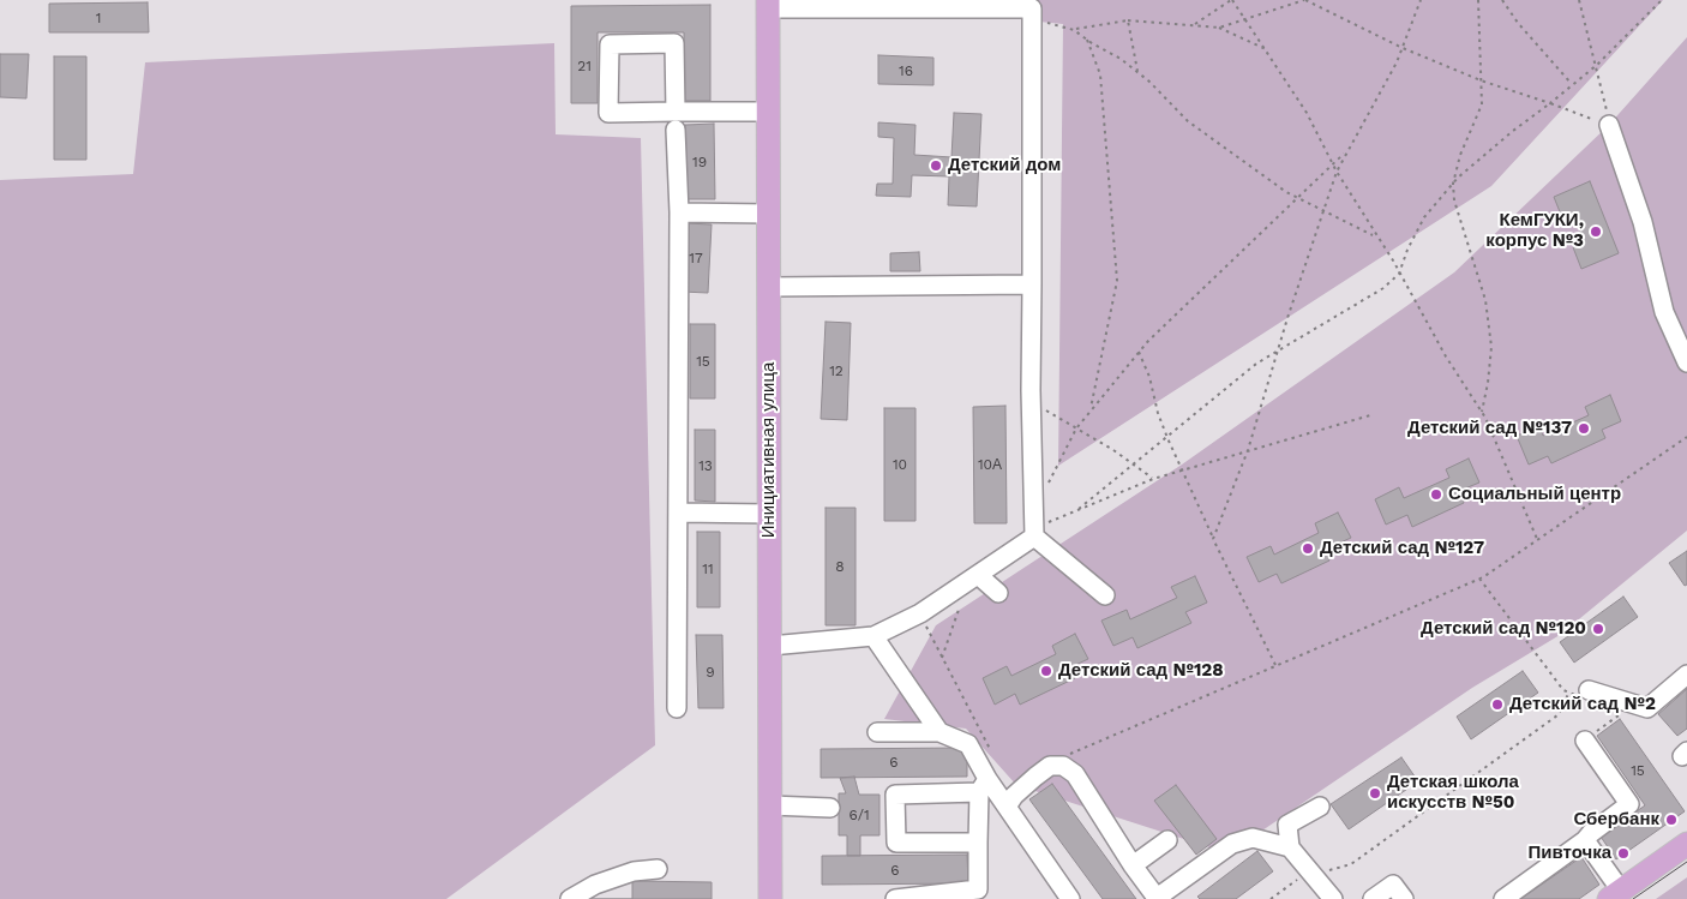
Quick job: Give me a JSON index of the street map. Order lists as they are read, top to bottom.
{
  "streets": {
    "main road": ["Инициативная улица"]
  },
  "places": [
    "Детский дом",
    "КемГУКИ, корпус №3",
    "Детский сад №137",
    "Социальный центр",
    "Детский сад №127",
    "Детский сад №120",
    "Детский сад №128",
    "Детский сад №2",
    "Детская школа искусств №50",
    "Сбербанк",
    "Пивточка"
  ],
  "house_numbers": [
    "1",
    "21",
    "16",
    "19",
    "17",
    "15",
    "12",
    "10",
    "10А",
    "13",
    "8",
    "11",
    "9",
    "6",
    "15",
    "6/1",
    "6"
  ]
}
